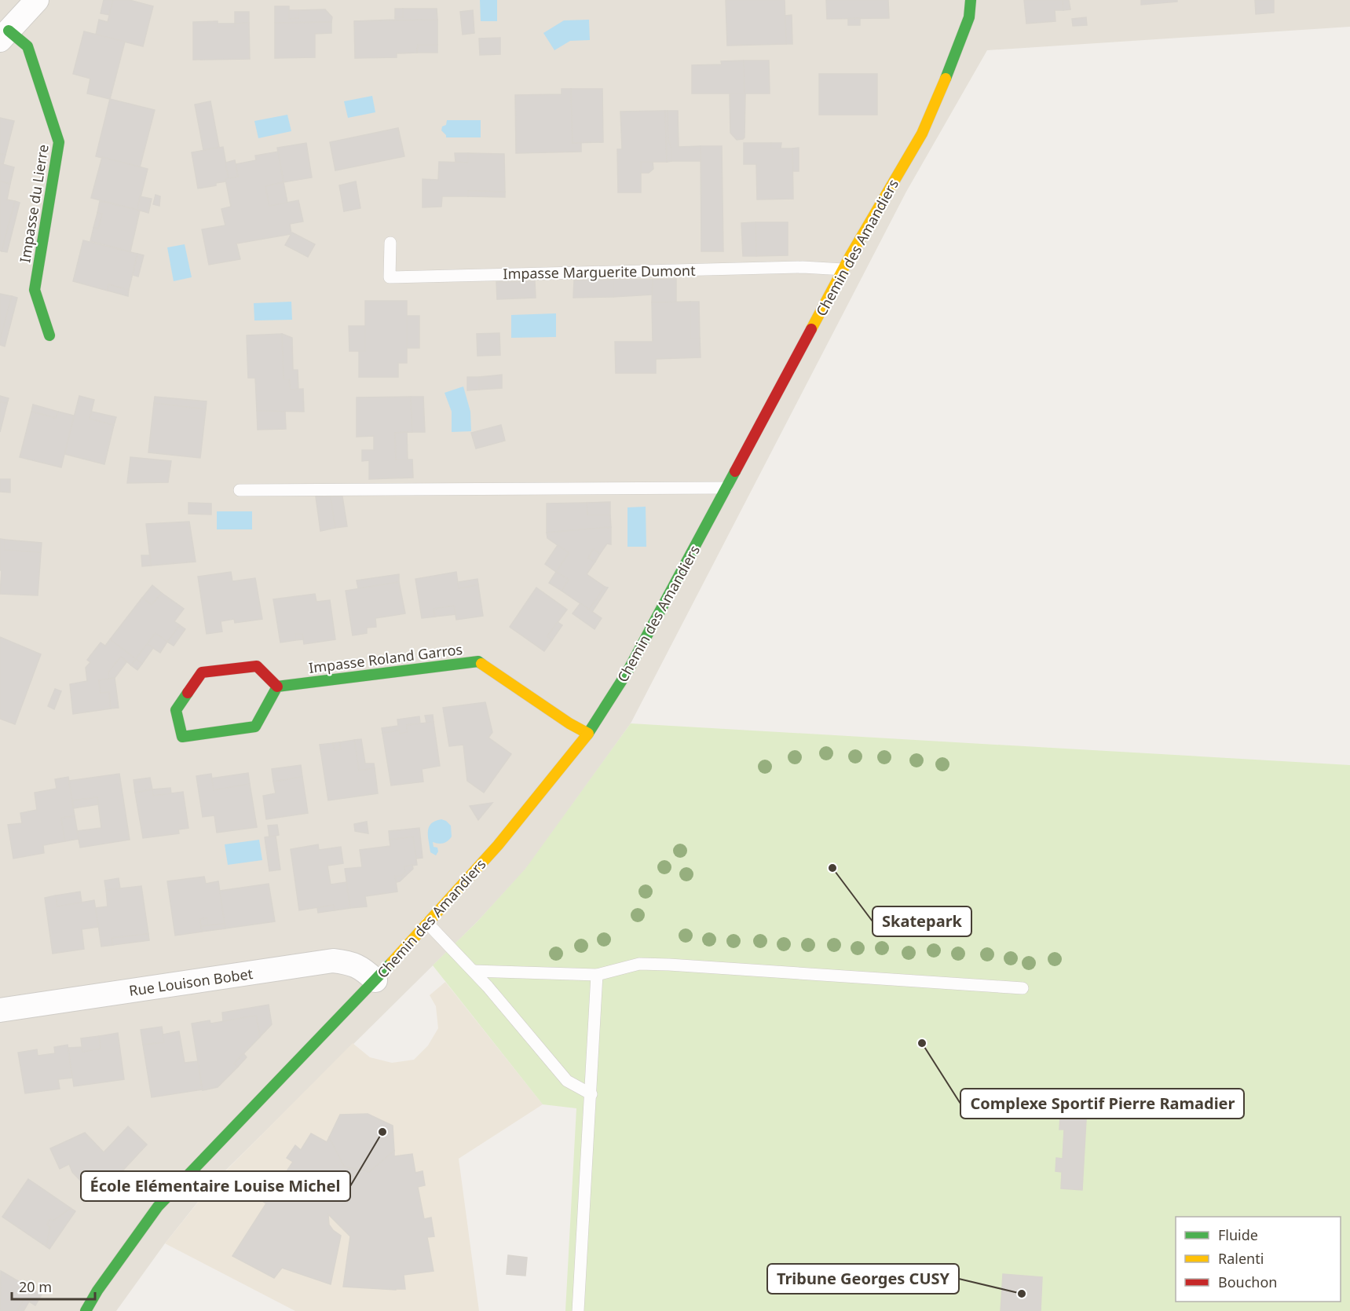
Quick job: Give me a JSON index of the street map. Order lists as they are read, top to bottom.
{
  "streets": {
    "street": [
      "Impasse du Lierre",
      "Chemin des Amandiers",
      "Impasse Roland Garros",
      "Rue Louison Bobet"
    ],
    "lane": ["Impasse Marguerite Dumont"]
  },
  "crossings": [
    ["Chemin des Amandiers", "Impasse Marguerite Dumont"],
    ["Chemin des Amandiers", "Impasse Roland Garros"],
    ["Chemin des Amandiers", "Rue Louison Bobet"]
  ],
  "places": [
    "Skatepark",
    "Complexe Sportif Pierre Ramadier",
    "École Elémentaire Louise Michel",
    "Tribune Georges CUSY"
  ],
  "legend": ["Fluide", "Ralenti", "Bouchon"],
  "scale_bar": "20 m"
}
